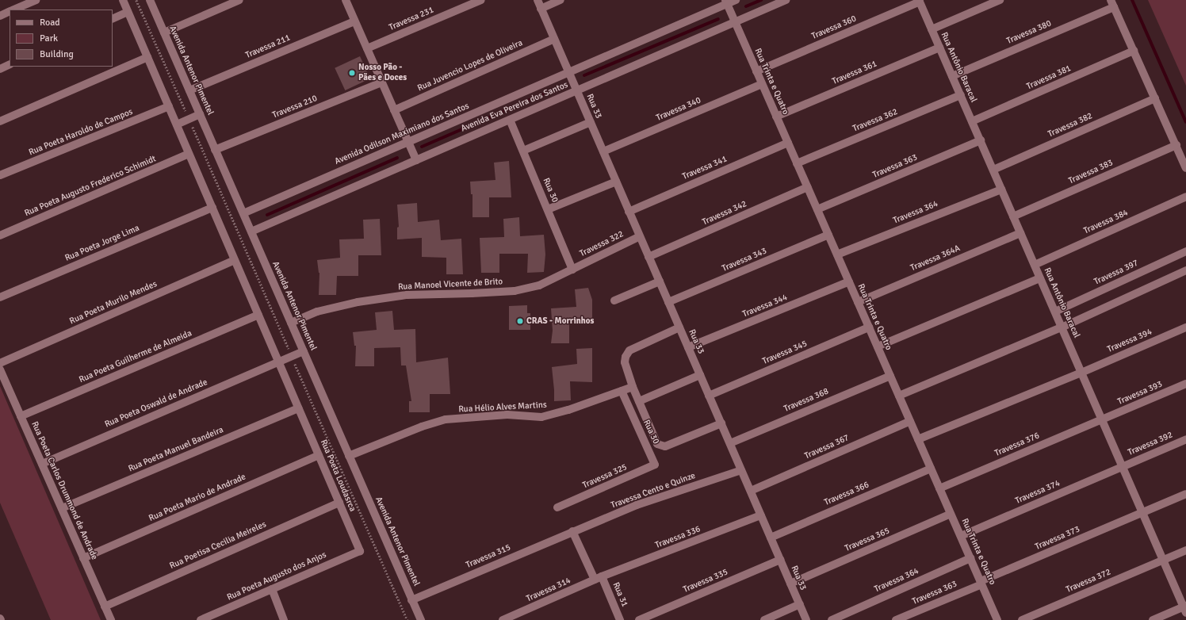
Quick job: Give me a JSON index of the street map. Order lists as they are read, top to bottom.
{
  "streets": {
    "street": [
      "Travessa 231",
      "Travessa 360",
      "Travessa 380",
      "Travessa 211",
      "Rua Juvencio Lopes de Oliveira",
      "Rua Antônio Baracal",
      "Avenida Antenor Pimentel",
      "Travessa 361",
      "Travessa 381",
      "Rua Trinta e Quatro",
      "Rua 33",
      "Travessa 210",
      "Avenida Eva Pereira dos Santos",
      "Travessa 340",
      "Travessa 362",
      "Travessa 382",
      "Rua Poeta Haroldo de Campos",
      "Avenida Odilson Maximiano dos Santos",
      "Travessa 363",
      "Travessa 341",
      "Travessa 383",
      "Rua Poeta Augusto Frederico Schimidt",
      "Rua 30",
      "Travessa 364",
      "Travessa 342",
      "Travessa 384",
      "Rua Poeta Jorge Lima",
      "Travessa 322",
      "Travessa 364A",
      "Travessa 343",
      "Travessa 397",
      "Rua Manoel Vicente de Brito",
      "Rua Poeta Murilo Mendes",
      "Travessa 344",
      "Travessa 394",
      "Travessa 345",
      "Rua Poeta Guilherme de Almeida",
      "Travessa 393",
      "Travessa 368",
      "Rua Poeta Oswald de Andrade",
      "Rua Hélio Alves Martins",
      "Travessa 392",
      "Travessa 376",
      "Travessa 367",
      "Rua Poeta Manuel Bandeira",
      "Rua Poeta Loudasrca",
      "Travessa 325",
      "Rua Poeta Carlos Drummond de Andrade",
      "Travessa Cento e Quinze",
      "Travessa 374",
      "Travessa 366",
      "Rua Poeta Mario de Andrade",
      "Travessa 336",
      "Travessa 373",
      "Travessa 365",
      "Rua Poetisa Cecilia Meireles",
      "Travessa 315",
      "Rua Poeta Augusto dos Anjos",
      "Travessa 335",
      "Travessa 372",
      "Travessa 314",
      "Rua 31"
    ]
  },
  "crossings": [
    ["Travessa 360", "Rua Antônio Baracal"],
    ["Travessa 360", "Rua Trinta e Quatro"],
    ["Travessa 380", "Rua Antônio Baracal"],
    ["Travessa 211", "Avenida Antenor Pimentel"],
    ["Rua Juvencio Lopes de Oliveira", "Rua 33"],
    ["Rua Antônio Baracal", "Travessa 361"],
    ["Rua Antônio Baracal", "Travessa 381"],
    ["Rua Antônio Baracal", "Travessa 362"],
    ["Rua Antônio Baracal", "Travessa 382"],
    ["Rua Antônio Baracal", "Travessa 363"],
    ["Rua Antônio Baracal", "Travessa 383"],
    ["Rua Antônio Baracal", "Travessa 364"],
    ["Rua Antônio Baracal", "Travessa 384"],
    ["Rua Antônio Baracal", "Travessa 364A"],
    ["Rua Antônio Baracal", "Travessa 397"],
    ["Rua Antônio Baracal", "Travessa 394"],
    ["Rua Antônio Baracal", "Travessa 393"],
    ["Rua Antônio Baracal", "Travessa 392"],
    ["Rua Antônio Baracal", "Travessa 376"],
    ["Rua Antônio Baracal", "Travessa 374"],
    ["Rua Antônio Baracal", "Travessa 373"],
    ["Rua Antônio Baracal", "Travessa 372"],
    ["Avenida Antenor Pimentel", "Travessa 210"],
    ["Avenida Antenor Pimentel", "Avenida Eva Pereira dos Santos"],
    ["Avenida Antenor Pimentel", "Avenida Odilson Maximiano dos Santos"],
    ["Avenida Antenor Pimentel", "Rua Manoel Vicente de Brito"],
    ["Avenida Antenor Pimentel", "Rua Poeta Oswald de Andrade"],
    ["Avenida Antenor Pimentel", "Rua Hélio Alves Martins"],
    ["Avenida Antenor Pimentel", "Travessa 315"],
    ["Travessa 361", "Rua Trinta e Quatro"],
    ["Rua Trinta e Quatro", "Avenida Eva Pereira dos Santos"],
    ["Rua Trinta e Quatro", "Travessa 340"],
    ["Rua Trinta e Quatro", "Travessa 362"],
    ["Rua Trinta e Quatro", "Travessa 363"],
    ["Rua Trinta e Quatro", "Travessa 341"],
    ["Rua Trinta e Quatro", "Travessa 364"],
    ["Rua Trinta e Quatro", "Travessa 342"],
    ["Rua Trinta e Quatro", "Travessa 364A"],
    ["Rua Trinta e Quatro", "Travessa 343"],
    ["Rua Trinta e Quatro", "Travessa 344"],
    ["Rua Trinta e Quatro", "Travessa 394"],
    ["Rua Trinta e Quatro", "Travessa 345"],
    ["Rua Trinta e Quatro", "Travessa 368"],
    ["Rua Trinta e Quatro", "Travessa 376"],
    ["Rua Trinta e Quatro", "Travessa 367"],
    ["Rua Trinta e Quatro", "Travessa 374"],
    ["Rua Trinta e Quatro", "Travessa 366"],
    ["Rua Trinta e Quatro", "Travessa 373"],
    ["Rua Trinta e Quatro", "Travessa 365"],
    ["Rua 33", "Avenida Eva Pereira dos Santos"],
    ["Rua 33", "Travessa 340"],
    ["Rua 33", "Avenida Odilson Maximiano dos Santos"],
    ["Rua 33", "Travessa 341"],
    ["Rua 33", "Travessa 342"],
    ["Rua 33", "Travessa 322"],
    ["Rua 33", "Travessa 343"],
    ["Rua 33", "Travessa 344"],
    ["Rua 33", "Travessa 345"],
    ["Rua 33", "Travessa 368"],
    ["Rua 33", "Travessa 367"],
    ["Rua 33", "Travessa Cento e Quinze"],
    ["Rua 33", "Travessa 366"],
    ["Rua 33", "Travessa 336"],
    ["Rua 33", "Travessa 365"],
    ["Rua 33", "Travessa 335"],
    ["Avenida Eva Pereira dos Santos", "Avenida Odilson Maximiano dos Santos"],
    ["Avenida Eva Pereira dos Santos", "Rua 30"],
    ["Rua Poeta Haroldo de Campos", "Rua Poeta Loudasrca"],
    ["Travessa 363", "Travessa 373"],
    ["Rua Poeta Augusto Frederico Schimidt", "Rua Poeta Loudasrca"],
    ["Rua 30", "Travessa 322"],
    ["Rua 30", "Rua Manoel Vicente de Brito"],
    ["Rua 30", "Rua Hélio Alves Martins"],
    ["Rua 30", "Travessa 325"],
    ["Rua Poeta Jorge Lima", "Rua Poeta Loudasrca"],
    ["Travessa 322", "Rua Manoel Vicente de Brito"],
    ["Rua Poeta Murilo Mendes", "Rua Poeta Loudasrca"],
    ["Rua Poeta Guilherme de Almeida", "Rua Poeta Loudasrca"],
    ["Rua Poeta Guilherme de Almeida", "Rua Poeta Carlos Drummond de Andrade"],
    ["Travessa 393", "Travessa 376"],
    ["Rua Poeta Oswald de Andrade", "Rua Poeta Loudasrca"],
    ["Rua Poeta Oswald de Andrade", "Rua Poeta Carlos Drummond de Andrade"],
    ["Travessa 392", "Travessa 374"],
    ["Rua Poeta Manuel Bandeira", "Rua Poeta Loudasrca"],
    ["Rua Poeta Manuel Bandeira", "Rua Poeta Carlos Drummond de Andrade"],
    ["Rua Poeta Loudasrca", "Rua Poeta Mario de Andrade"],
    ["Rua Poeta Loudasrca", "Rua Poetisa Cecilia Meireles"],
    ["Rua Poeta Loudasrca", "Rua Poeta Augusto dos Anjos"],
    ["Rua Poeta Carlos Drummond de Andrade", "Rua Poeta Mario de Andrade"],
    ["Rua Poeta Carlos Drummond de Andrade", "Rua Poetisa Cecilia Meireles"],
    ["Travessa Cento e Quinze", "Travessa 315"],
    ["Travessa Cento e Quinze", "Rua 31"],
    ["Travessa 336", "Travessa 314"],
    ["Travessa 336", "Rua 31"],
    ["Travessa 315", "Rua 31"],
    ["Travessa 314", "Rua 31"]
  ],
  "places": ["Nosso Pão - Pães e Doces", "CRAS - Morrinhos"],
  "legend": ["Road", "Park", "Building"]
}
